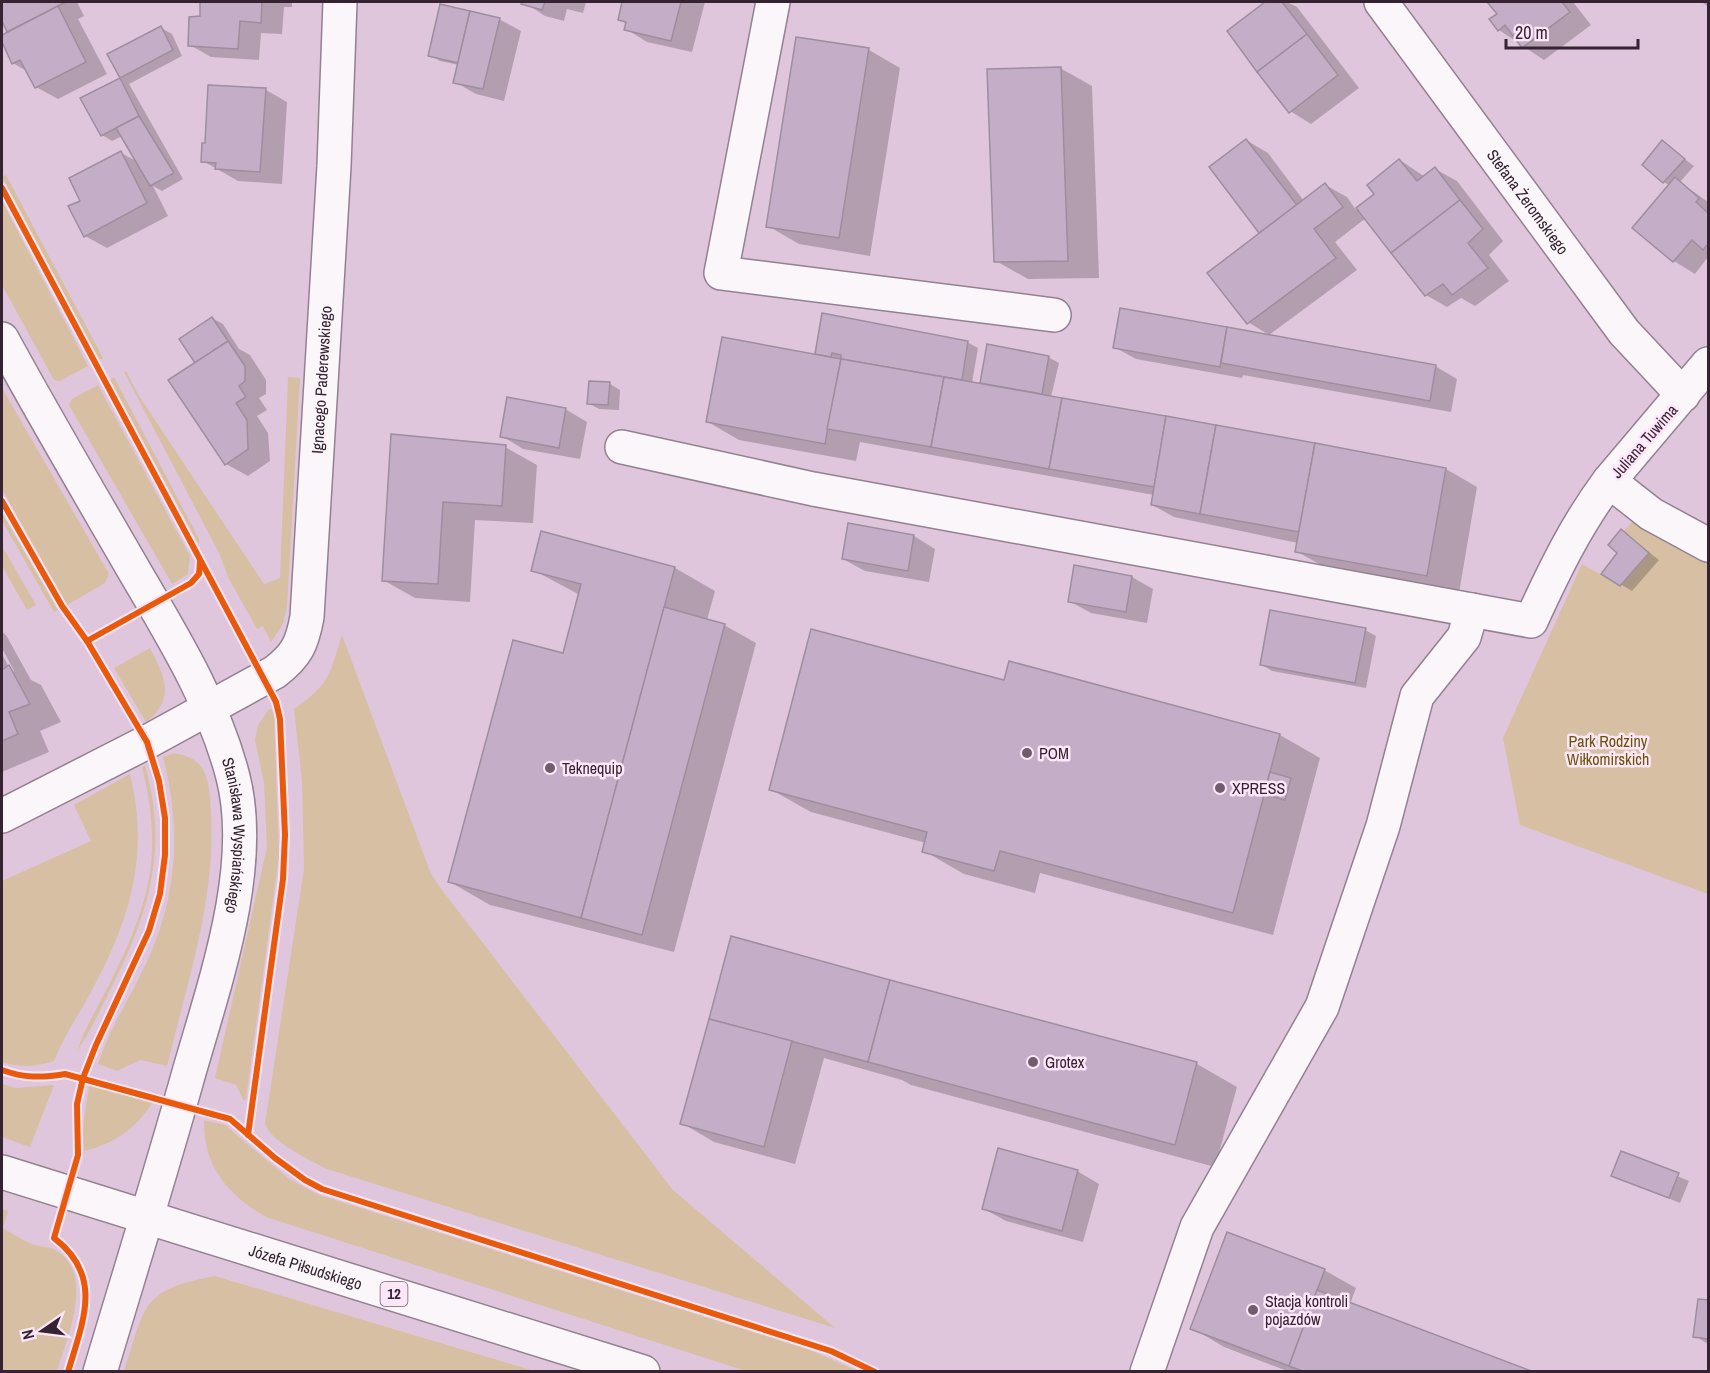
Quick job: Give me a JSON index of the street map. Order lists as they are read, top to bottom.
{
  "streets": {
    "street": [
      "Stefana Żeromskiego",
      "Ignacego Paderewskiego",
      "Juliana Tuwima",
      "Stanisława Wyspiańskiego",
      "Józefa Piłsudskiego",
      "12"
    ]
  },
  "crossings": [
    ["Stefana Żeromskiego", "Juliana Tuwima"],
    ["Ignacego Paderewskiego", "Stanisława Wyspiańskiego"],
    ["Stanisława Wyspiańskiego", "Józefa Piłsudskiego"]
  ],
  "parks": ["Park Rodziny Wiłkomirskich"],
  "places": [
    "POM",
    "Teknequip",
    "XPRESS",
    "Grotex",
    "Stacja kontroli pojazdów"
  ],
  "scale_bar": "20 m",
  "north": "left"
}
